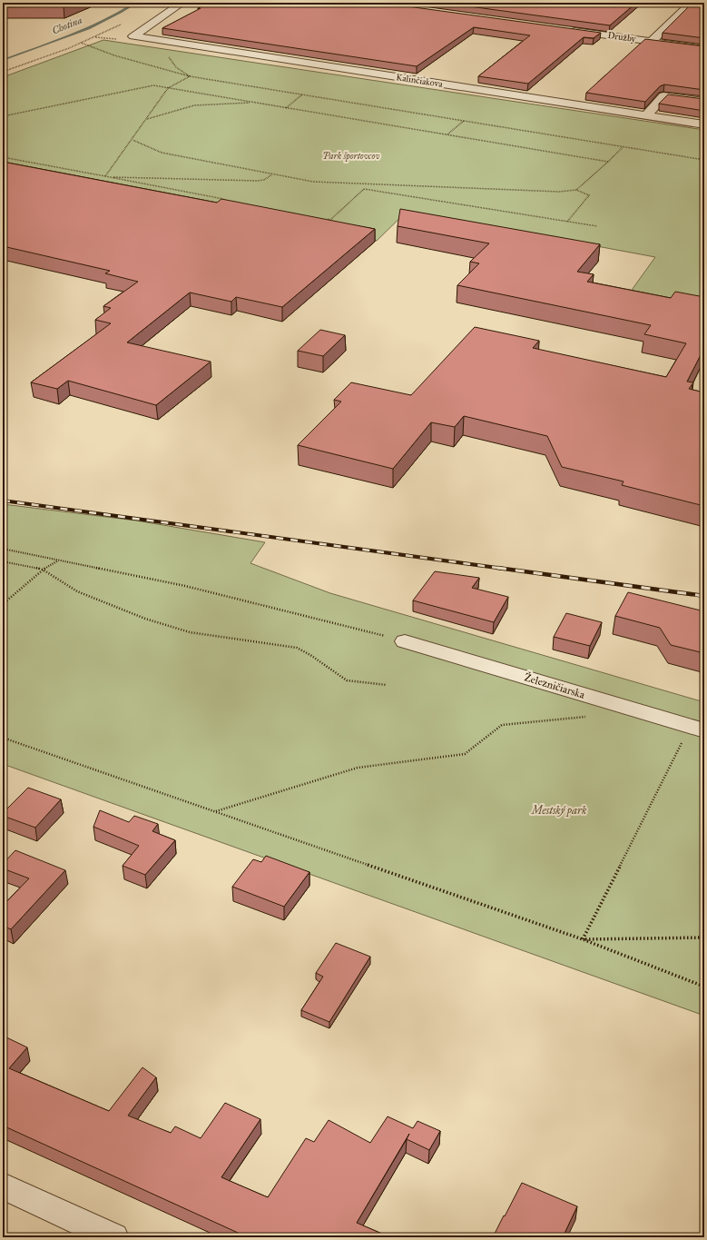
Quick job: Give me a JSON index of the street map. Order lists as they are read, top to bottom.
{
  "streets": {
    "street": ["Družby", "Kalinčiakova", "Železničiarska"]
  },
  "water": ["Chotina"],
  "parks": ["Park športovcov", "Mestský park"]
}
